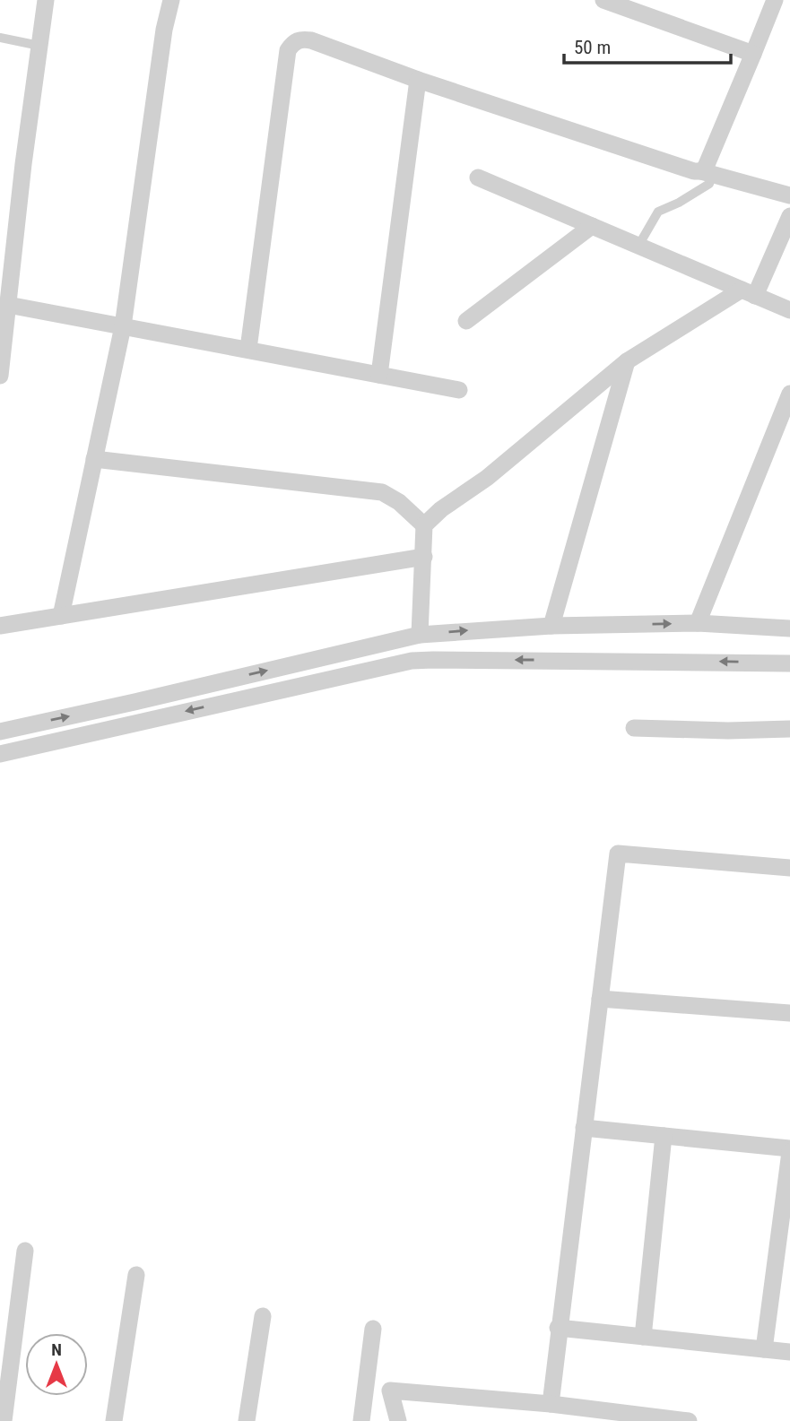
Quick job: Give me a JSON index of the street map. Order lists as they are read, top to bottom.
{
  "scale_bar": "50 m",
  "north": "top"
}
